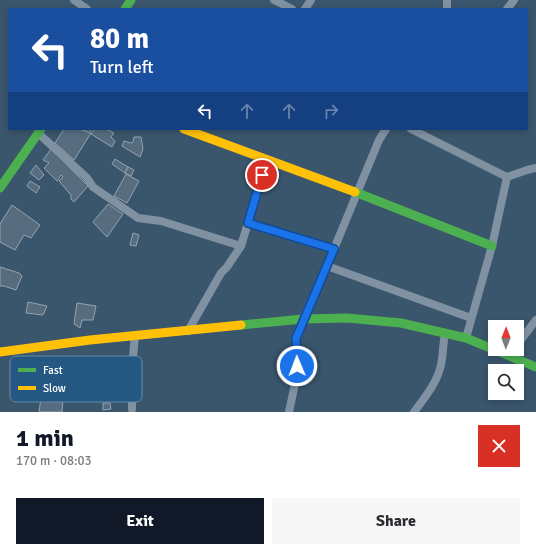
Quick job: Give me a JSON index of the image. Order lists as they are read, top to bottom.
{
  "legend": ["Fast", "Slow"],
  "north": "top",
  "page": {
    "turn": ["80 m", "Turn left"],
    "heading": ["1 min", "170 m · 08:03"],
    "buttons": ["Exit", "Share"]
  }
}
